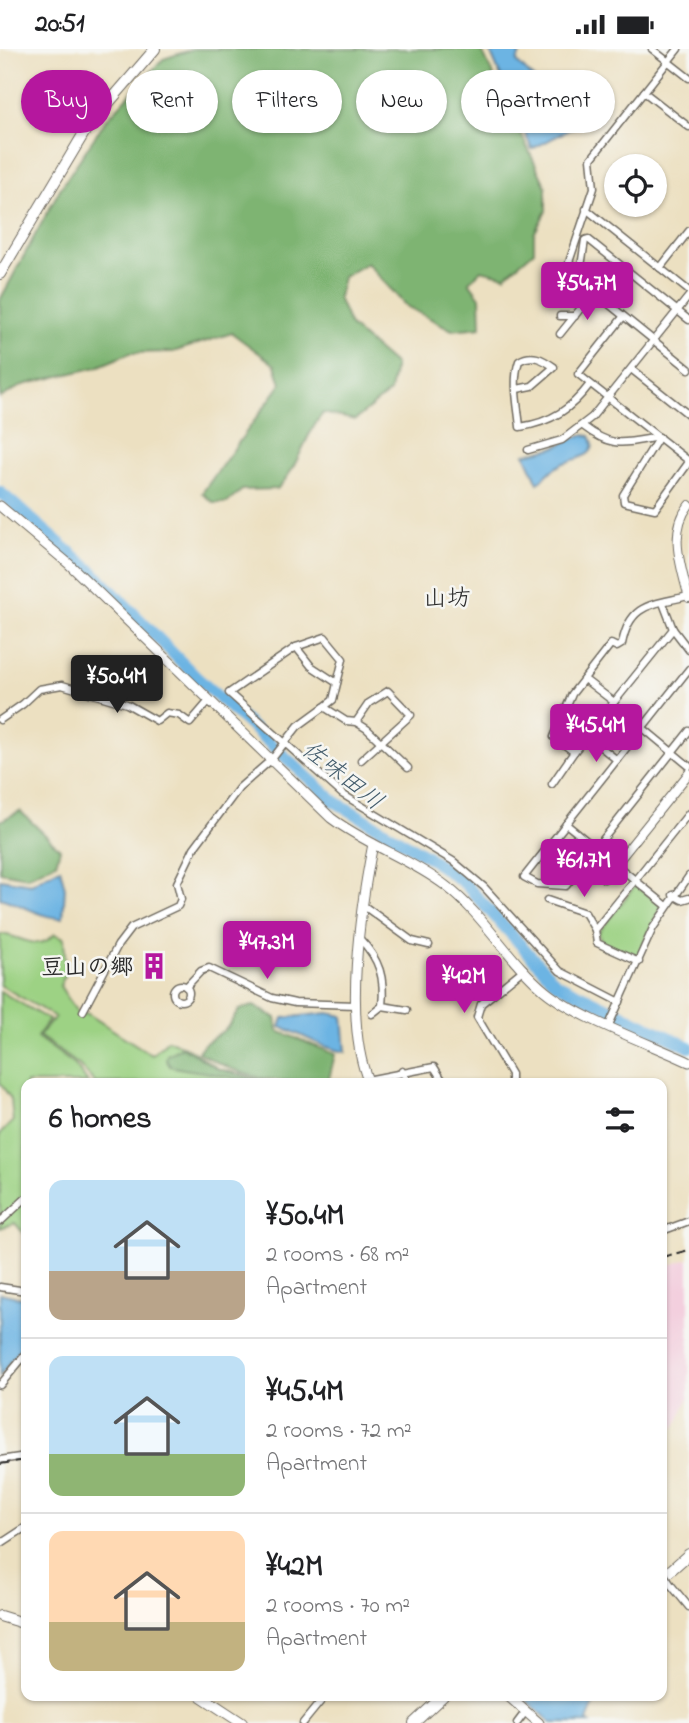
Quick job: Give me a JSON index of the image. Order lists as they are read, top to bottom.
{
  "districts": ["山坊"],
  "water": ["佐味田川"],
  "places": {
    "building": ["豆山の郷"]
  },
  "page": {
    "status": "20:51",
    "chip": [
      "Buy",
      "Rent",
      "Filters",
      "New",
      "Apartment"
    ],
    "price": [
      "¥54.7M",
      "¥50.4M",
      "¥45.4M",
      "¥61.7M",
      "¥47.3M",
      "¥42M"
    ],
    "heading": "6 homes",
    "list": [
      {
        "name": "¥50.4M",
        "note": "2 rooms · 68 m² · Apartment"
      },
      {
        "name": "¥45.4M",
        "note": "2 rooms · 72 m² · Apartment"
      },
      {
        "name": "¥42M",
        "note": "2 rooms · 70 m² · Apartment"
      }
    ]
  }
}
